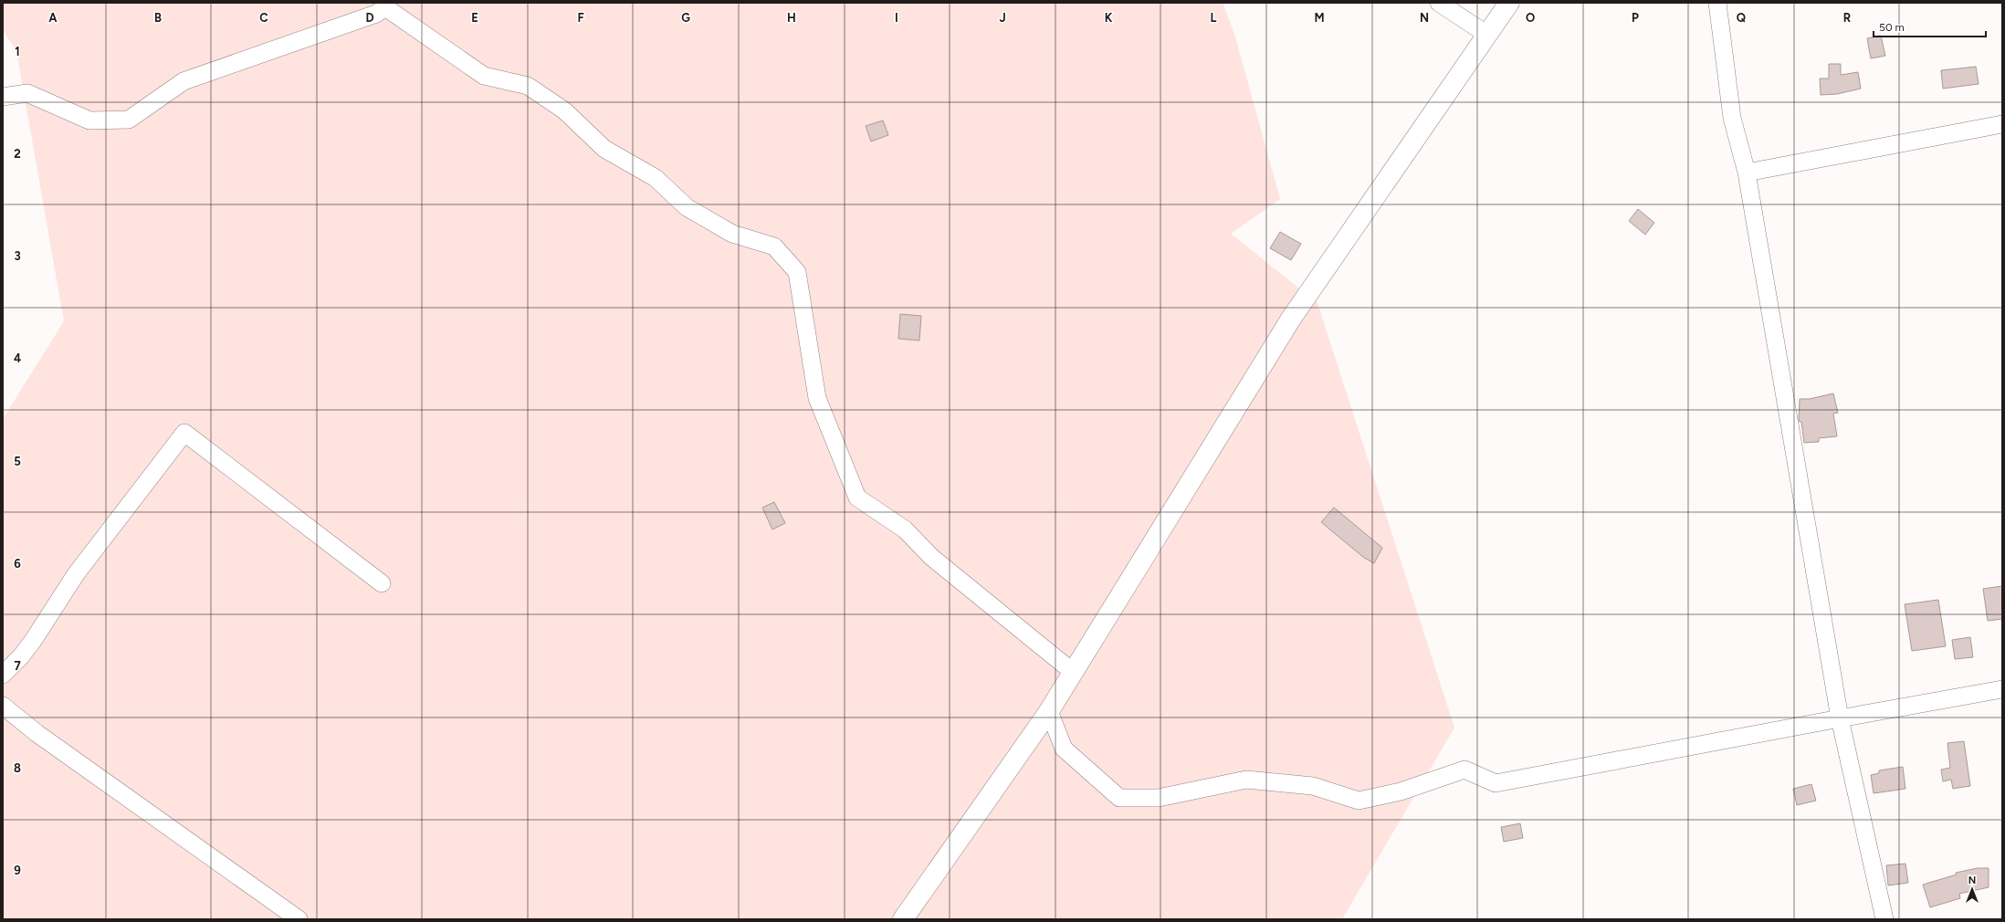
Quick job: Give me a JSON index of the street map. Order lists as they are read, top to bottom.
{
  "scale_bar": "50 m",
  "north": "top",
  "grid": {
    "columns": [
      "A",
      "B",
      "C",
      "D",
      "E",
      "F",
      "G",
      "H",
      "I",
      "J",
      "K",
      "L",
      "M",
      "N",
      "O",
      "P",
      "Q",
      "R"
    ],
    "rows": [
      "1",
      "2",
      "3",
      "4",
      "5",
      "6",
      "7",
      "8",
      "9"
    ]
  }
}
